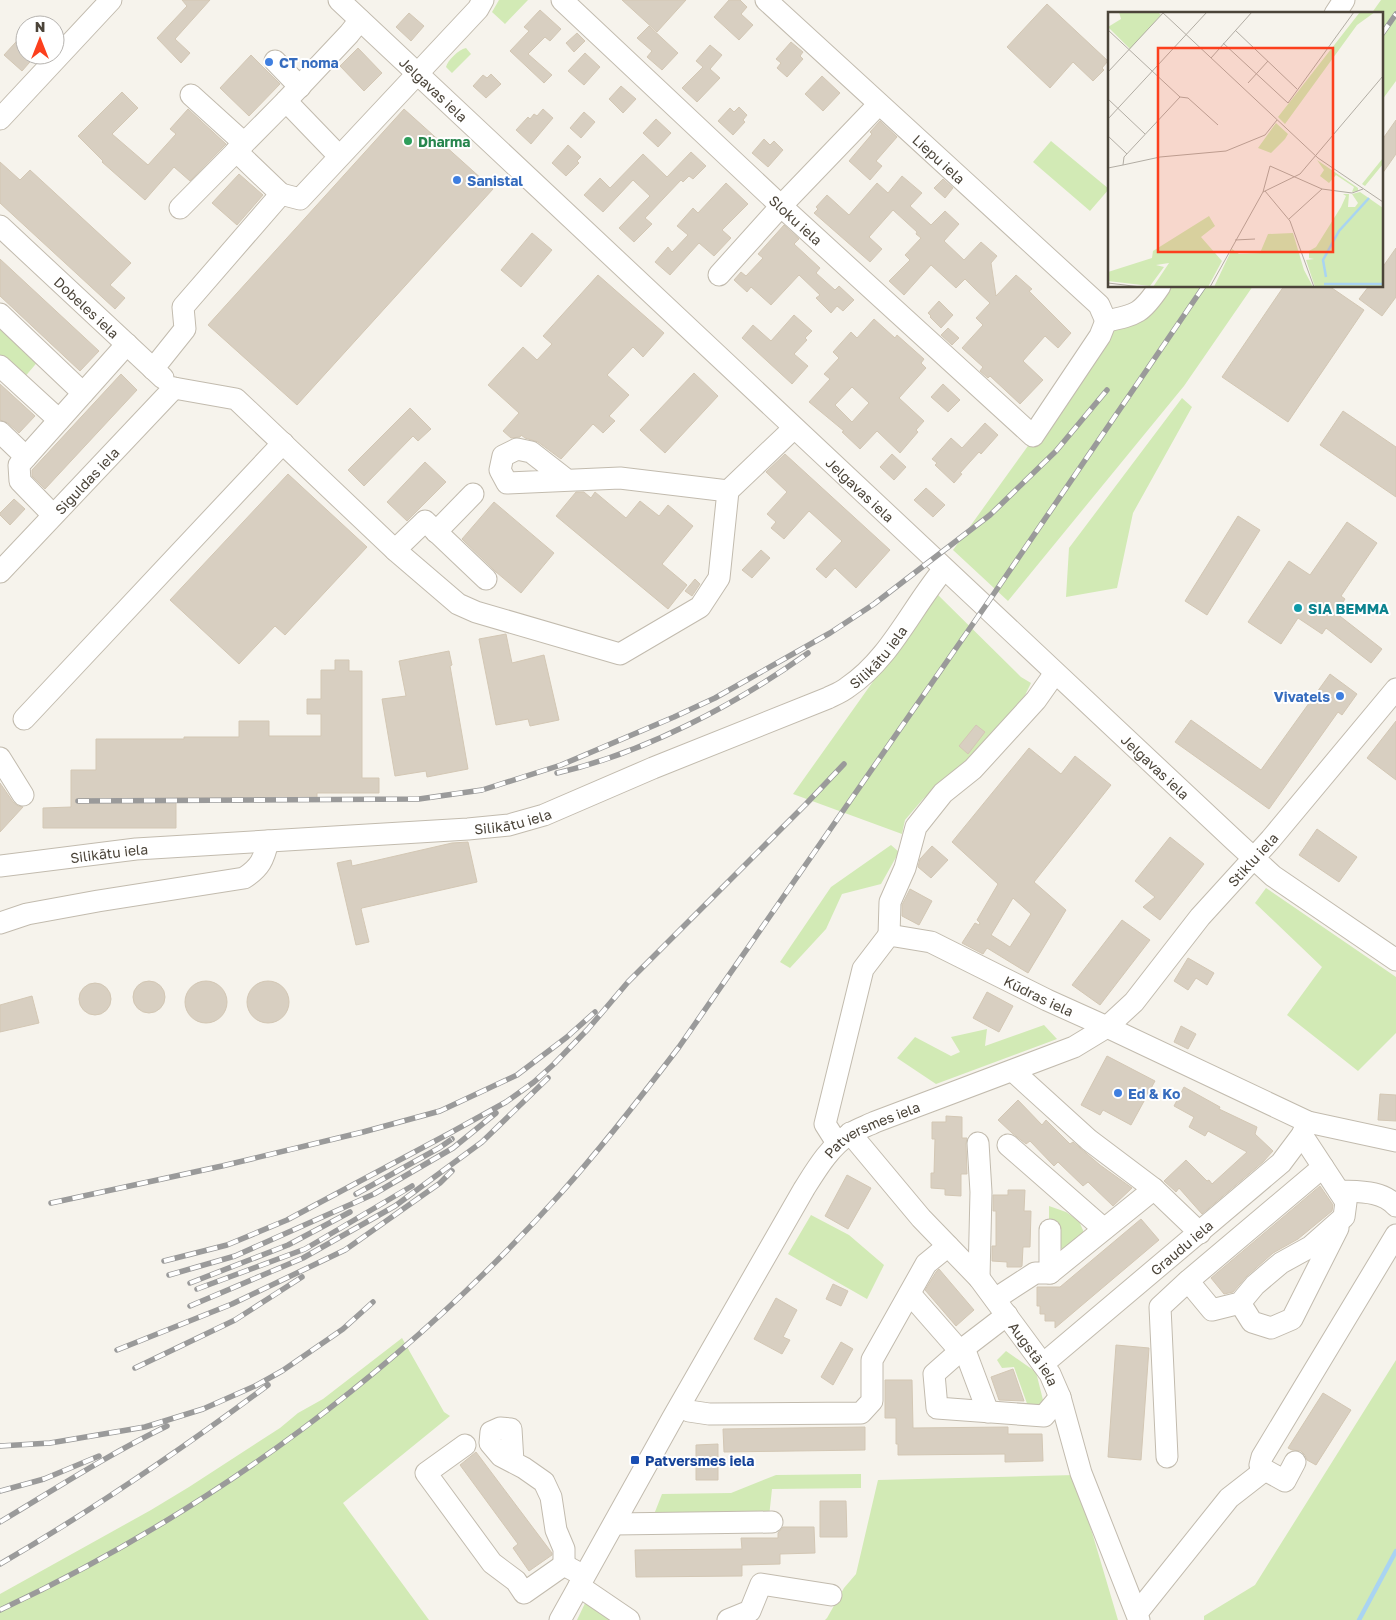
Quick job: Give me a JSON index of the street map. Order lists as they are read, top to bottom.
{
  "streets": {
    "street": [
      "Jelgavas iela",
      "Liepu iela",
      "Sloku iela",
      "Dobeles iela",
      "Siguldas iela",
      "Silikātu iela",
      "Stiklu iela",
      "Kūdras iela",
      "Patversmes iela",
      "Graudu iela",
      "Augstā iela"
    ]
  },
  "crossings": [
    ["Jelgavas iela", "Silikātu iela"],
    ["Jelgavas iela", "Stiklu iela"],
    ["Liepu iela", "Sloku iela"],
    ["Dobeles iela", "Siguldas iela"],
    ["Stiklu iela", "Kūdras iela"],
    ["Stiklu iela", "Patversmes iela"],
    ["Kūdras iela", "Patversmes iela"],
    ["Kūdras iela", "Graudu iela"],
    ["Patversmes iela", "Augstā iela"],
    ["Graudu iela", "Augstā iela"]
  ],
  "places": {
    "other": [
      "CT noma",
      "Dharma",
      "Sanistal",
      "SIA BEMMA",
      "Vivatels",
      "Ed & Ko"
    ],
    "transit": ["Patversmes iela"]
  },
  "north": "top"
}
